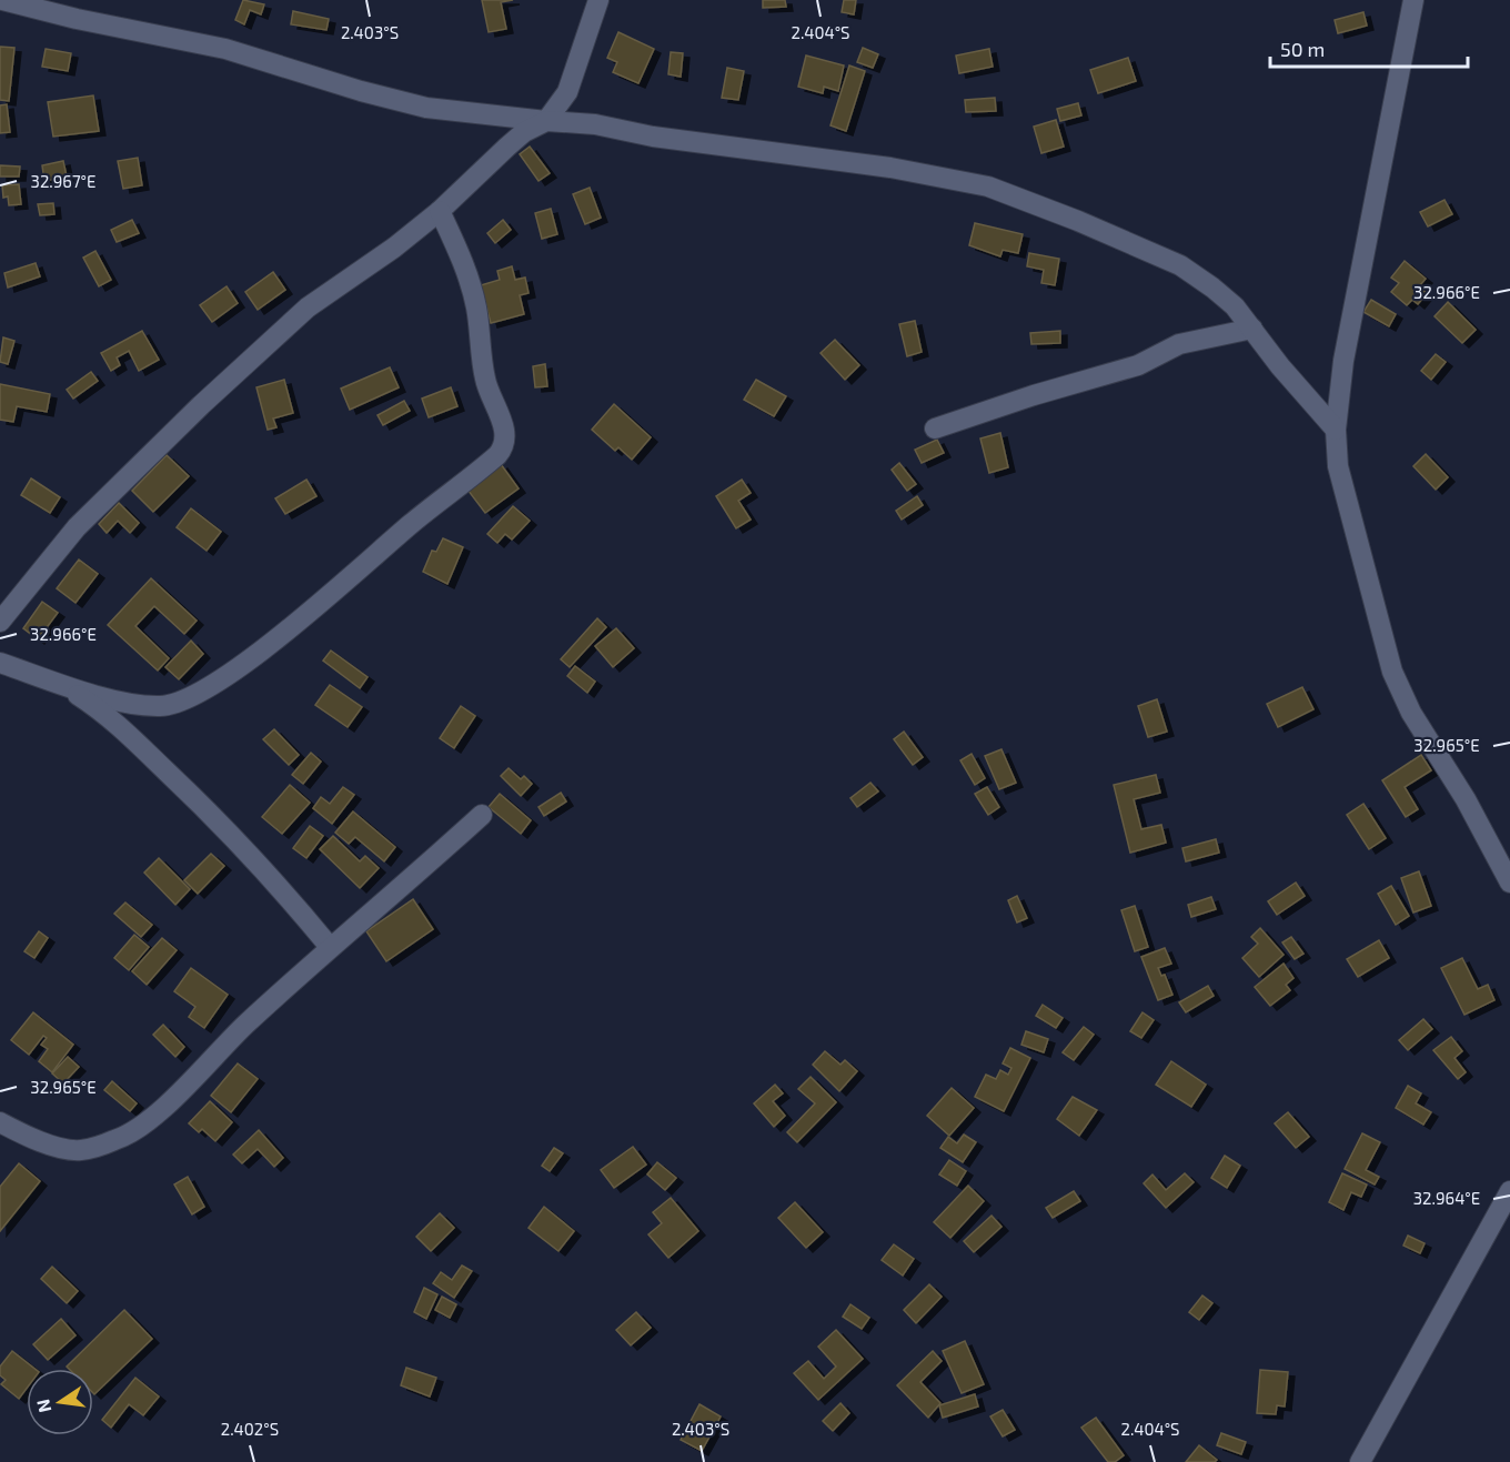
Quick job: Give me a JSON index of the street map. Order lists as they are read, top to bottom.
{
  "scale_bar": "50 m",
  "north": "left",
  "coordinates": [
    "2.403°S",
    "2.404°S",
    "32.967°E",
    "32.966°E",
    "32.965°E",
    "32.964°E",
    "2.402°S"
  ]
}
